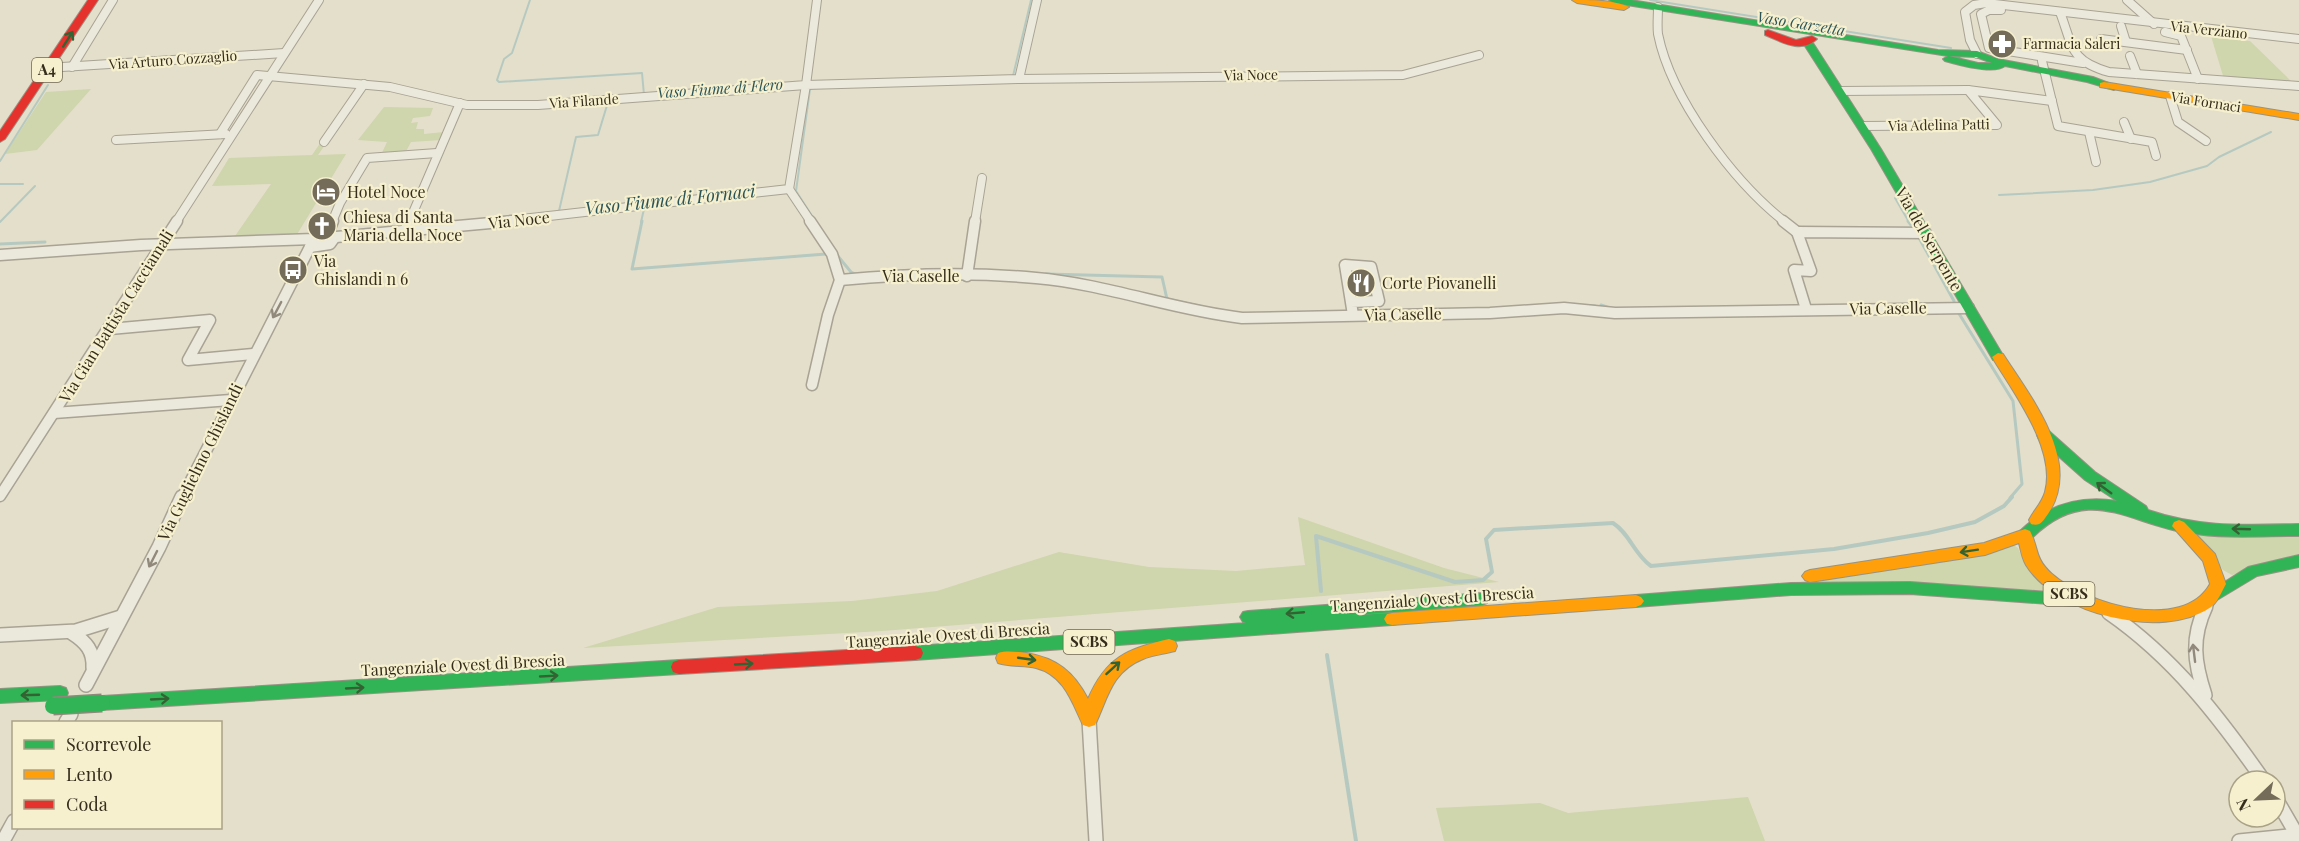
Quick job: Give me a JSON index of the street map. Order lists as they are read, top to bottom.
{
  "streets": {
    "main road": [
      "A4",
      "Via Fornaci",
      "Via del Serpente",
      "SCBS",
      "Tangenziale Ovest di Brescia"
    ],
    "street": [
      "Via Verziano",
      "Via Arturo Cozzaglio",
      "Via Noce",
      "Via Filande",
      "Via Adelina Patti",
      "Via Caselle",
      "Via Gian Battista Cacciamali",
      "Via Guglielmo Ghislandi"
    ]
  },
  "crossings": [
    ["Via Arturo Cozzaglio", "Via Gian Battista Cacciamali"],
    ["Via Noce", "Via Filande"],
    ["Via Noce", "Via Guglielmo Ghislandi"],
    ["Via Filande", "Via Gian Battista Cacciamali"],
    ["Via Fornaci", "Via del Serpente"],
    ["Via Adelina Patti", "Via del Serpente"],
    ["Via del Serpente", "Via Caselle"]
  ],
  "one_way": ["Via Guglielmo Ghislandi"],
  "water": ["Vaso Garzetta", "Vaso Fiume di Flero", "Vaso Fiume di Fornaci"],
  "places": {
    "pharmacy": ["Farmacia Saleri"],
    "hotel": ["Hotel Noce"],
    "church": ["Chiesa di Santa Maria della Noce"],
    "bus stop": ["Via Ghislandi n 6"],
    "restaurant": ["Corte Piovanelli"]
  },
  "legend": ["Scorrevole", "Lento", "Coda"],
  "north": "bottom left"
}
